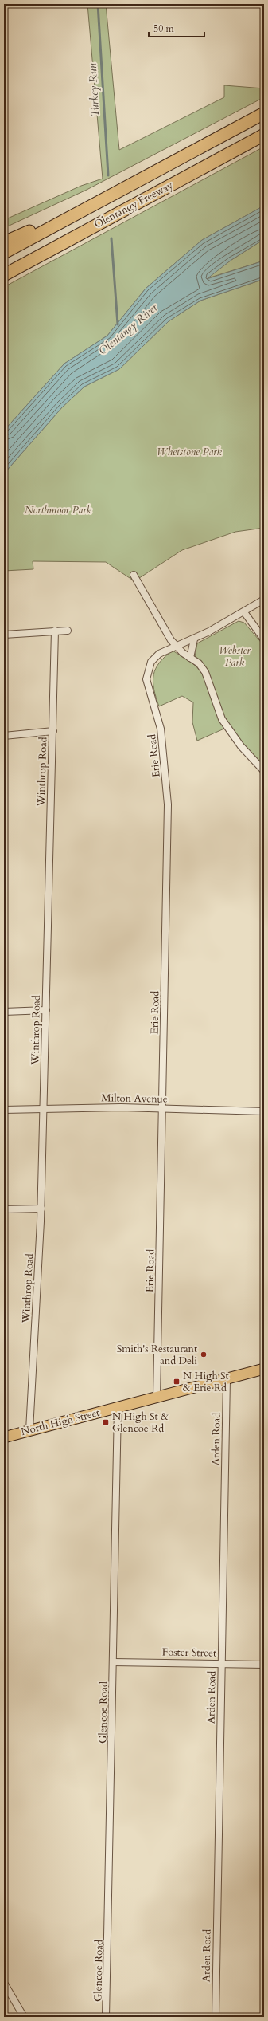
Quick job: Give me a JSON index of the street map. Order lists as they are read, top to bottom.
{
  "streets": {
    "highway": ["Olentangy Freeway"],
    "main road": ["North High Street"],
    "street": [
      "Erie Road",
      "Winthrop Road",
      "Milton Avenue",
      "Arden Road",
      "Foster Street",
      "Glencoe Road"
    ]
  },
  "crossings": [
    ["Erie Road", "Milton Avenue"],
    ["Erie Road", "North High Street"],
    ["Winthrop Road", "Milton Avenue"],
    ["Winthrop Road", "North High Street"],
    ["North High Street", "Arden Road"],
    ["North High Street", "Glencoe Road"],
    ["Arden Road", "Foster Street"],
    ["Foster Street", "Glencoe Road"]
  ],
  "water": ["Turkey Run", "Olentangy River"],
  "parks": ["Whetstone Park", "Northmoor Park", "Webster Park"],
  "places": {
    "other": ["Smith's Restaurant and Deli"],
    "transit": ["N High St & Erie Rd", "N High St & Glencoe Rd"]
  },
  "scale_bar": "50 m"
}
